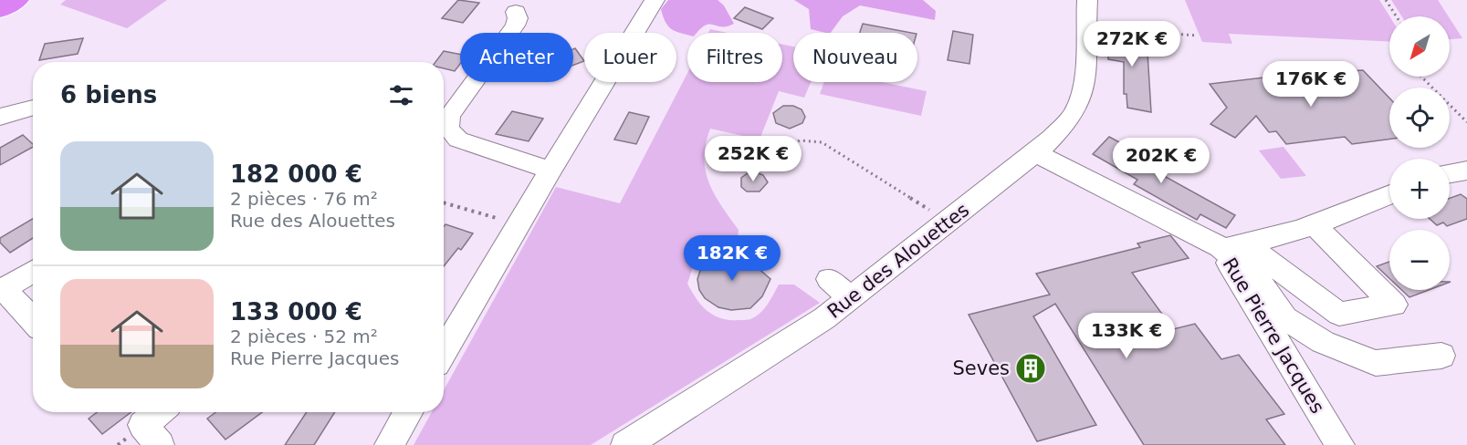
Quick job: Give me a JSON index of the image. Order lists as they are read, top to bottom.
{
  "streets": {
    "street": ["Rue des Alouettes", "Rue Pierre Jacques"]
  },
  "places": {
    "building": ["Seves"]
  },
  "north": "bottom left",
  "page": {
    "map_buttons": ["+", "−"],
    "price": [
      "272K €",
      "176K €",
      "252K €",
      "202K €",
      "182K €",
      "133K €"
    ],
    "chip": [
      "Acheter",
      "Louer",
      "Filtres",
      "Nouveau"
    ],
    "heading": "6 biens",
    "list": [
      {
        "name": "182 000 €",
        "note": "2 pièces · 76 m² · Rue des Alouettes"
      },
      {
        "name": "133 000 €",
        "note": "2 pièces · 52 m² · Rue Pierre Jacques"
      }
    ]
  }
}
